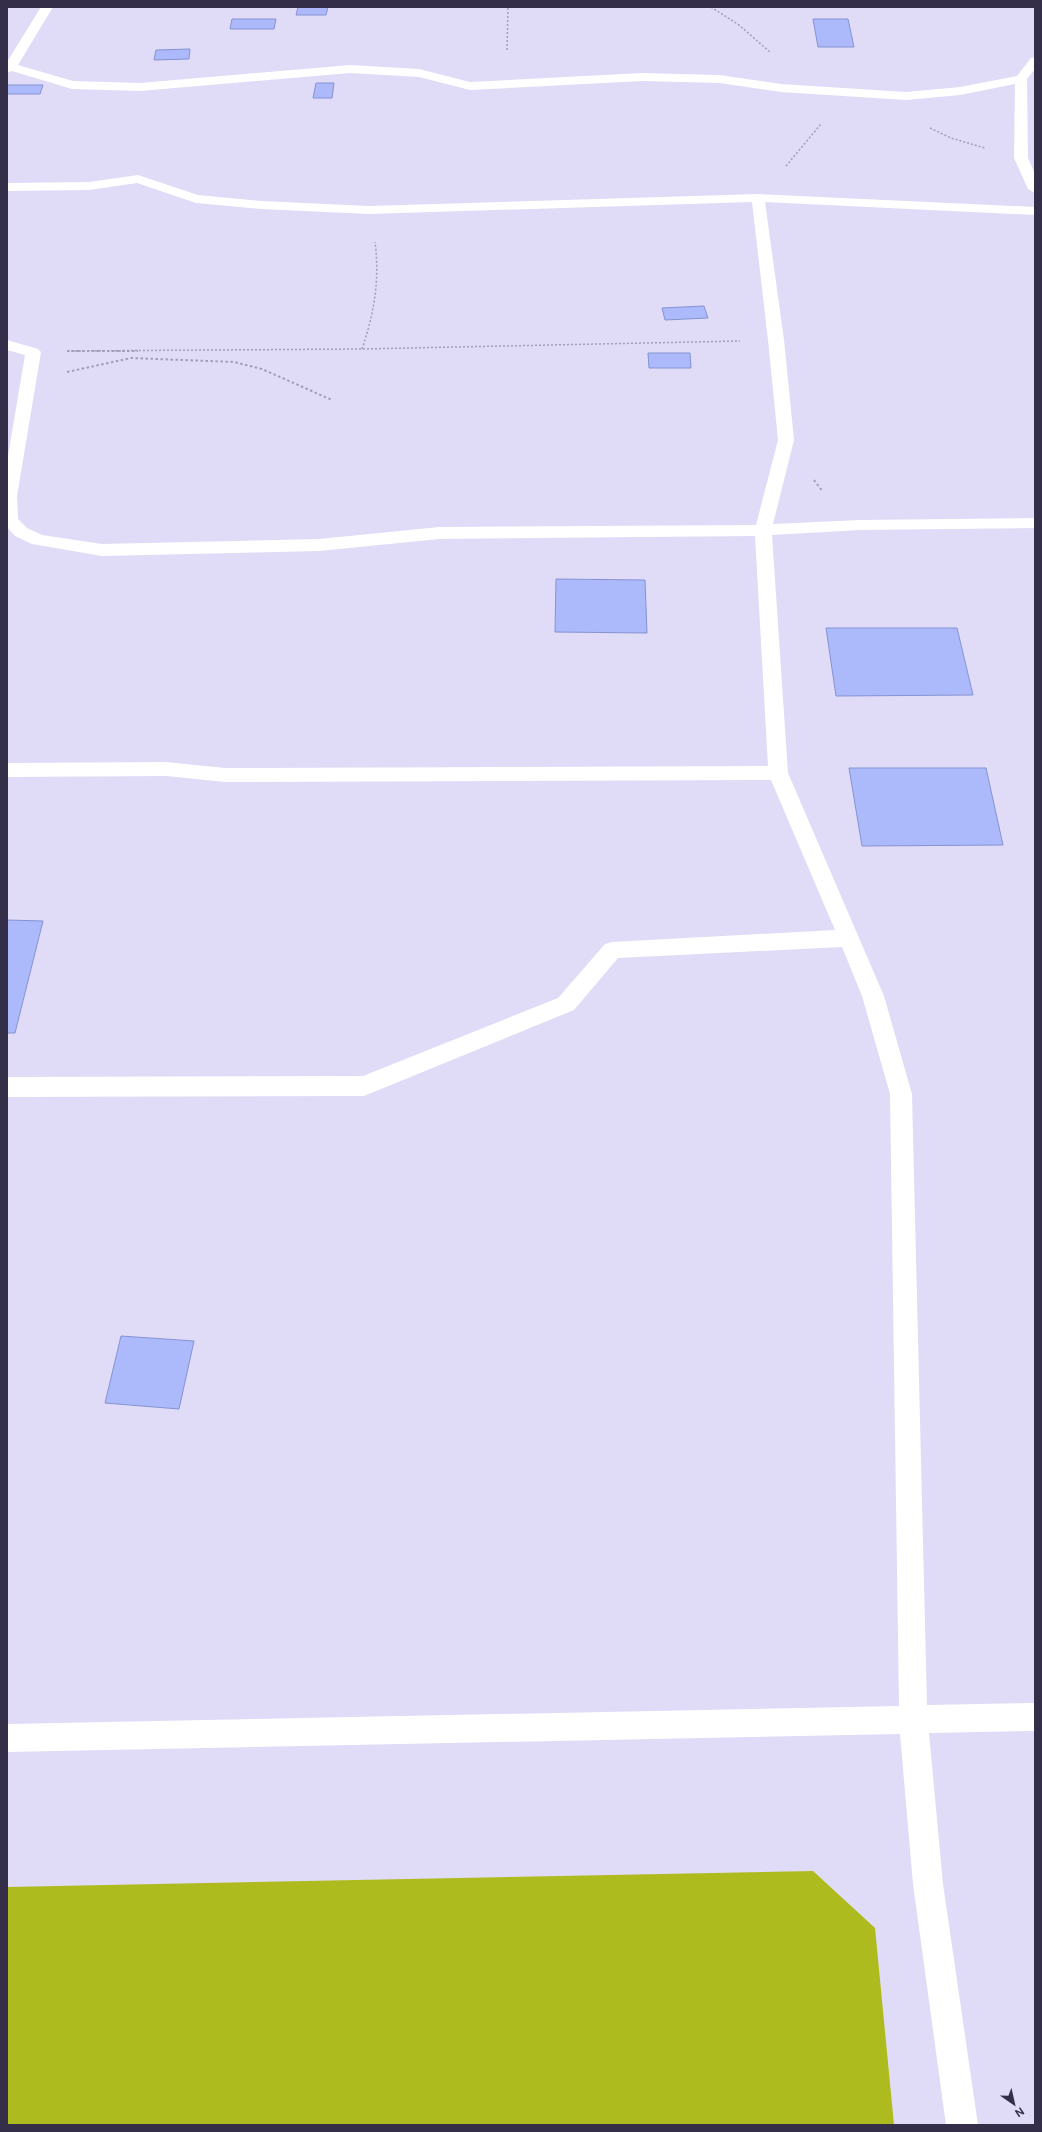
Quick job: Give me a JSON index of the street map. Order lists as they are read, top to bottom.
{
  "north": "bottom right"
}
